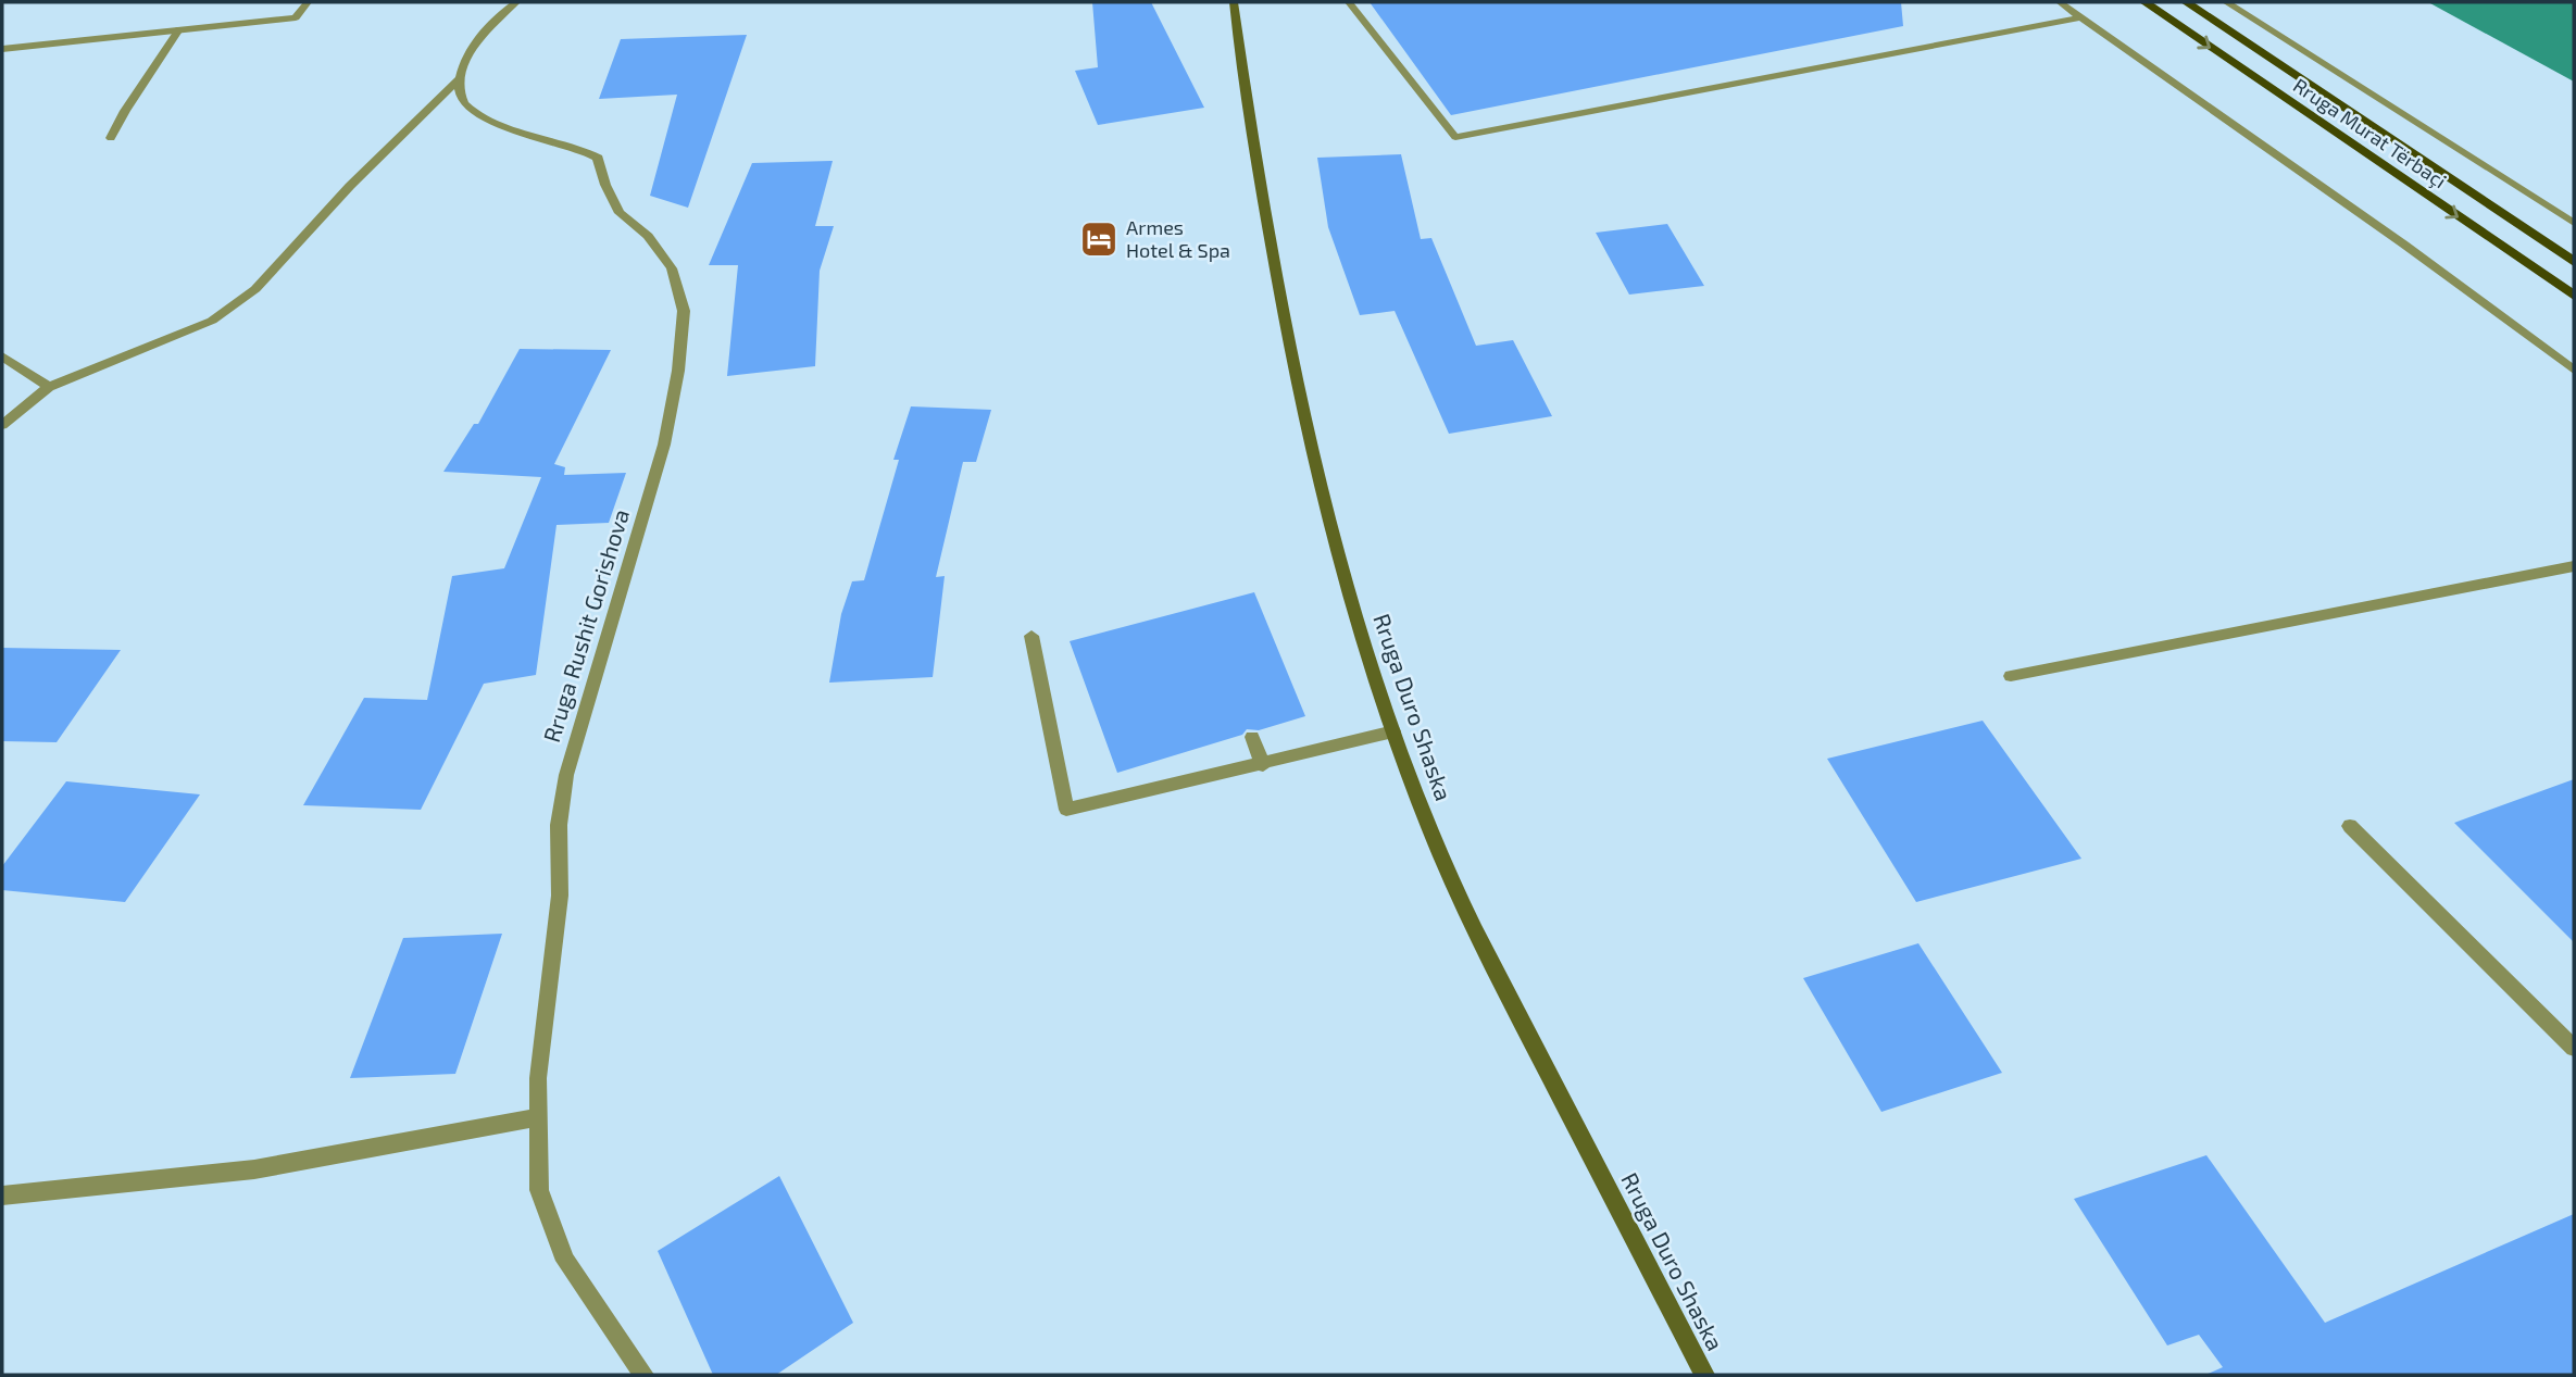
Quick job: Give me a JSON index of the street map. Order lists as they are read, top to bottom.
{
  "streets": {
    "main road": ["Rruga Murat Tërbaçi", "Rruga Duro Shaska"],
    "street": ["Rruga Rushit Gorishova"]
  },
  "places": {
    "hotel": ["Armes Hotel & Spa"]
  }
}
